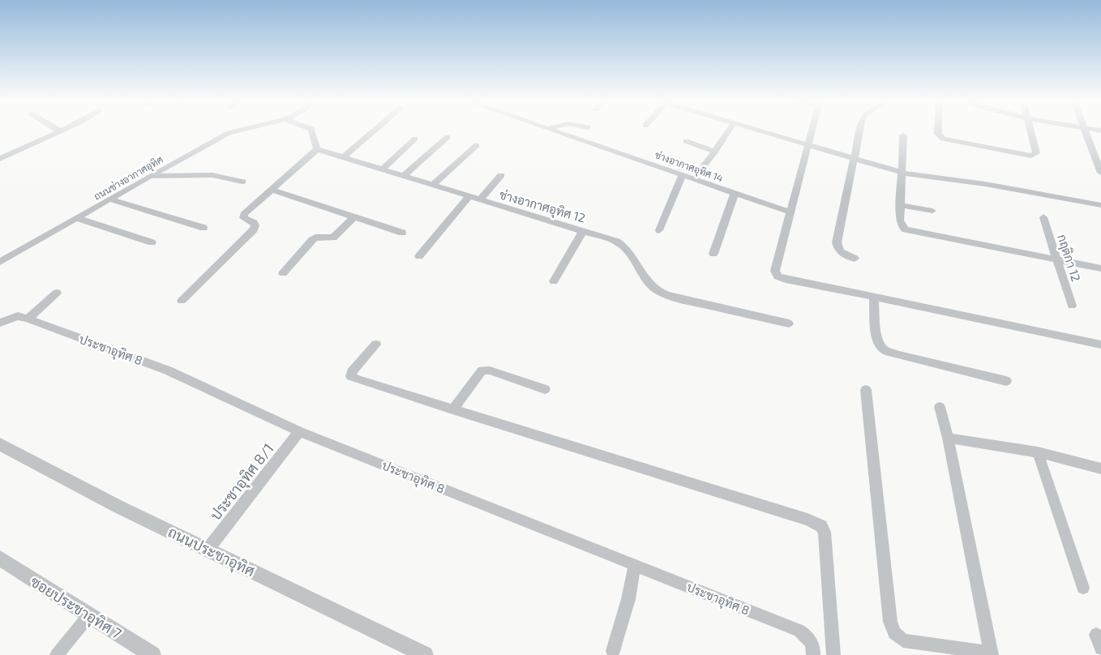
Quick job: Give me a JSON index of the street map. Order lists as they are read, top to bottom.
{
  "streets": {
    "street": [
      "ช่างอากาศอุทิศ 14",
      "ถนนช่างอากาศอุทิศ",
      "ช่างอากาศอุทิศ 12",
      "กฤติกา 12",
      "ประชาอุทิศ 8",
      "ประชาอุทิศ 8/1",
      "ถนนประชาอุทิศ",
      "ซอยประชาอุทิศ 7"
    ]
  },
  "crossings": [
    ["ประชาอุทิศ 8", "ประชาอุทิศ 8/1"],
    ["ประชาอุทิศ 8/1", "ถนนประชาอุทิศ"]
  ]
}
